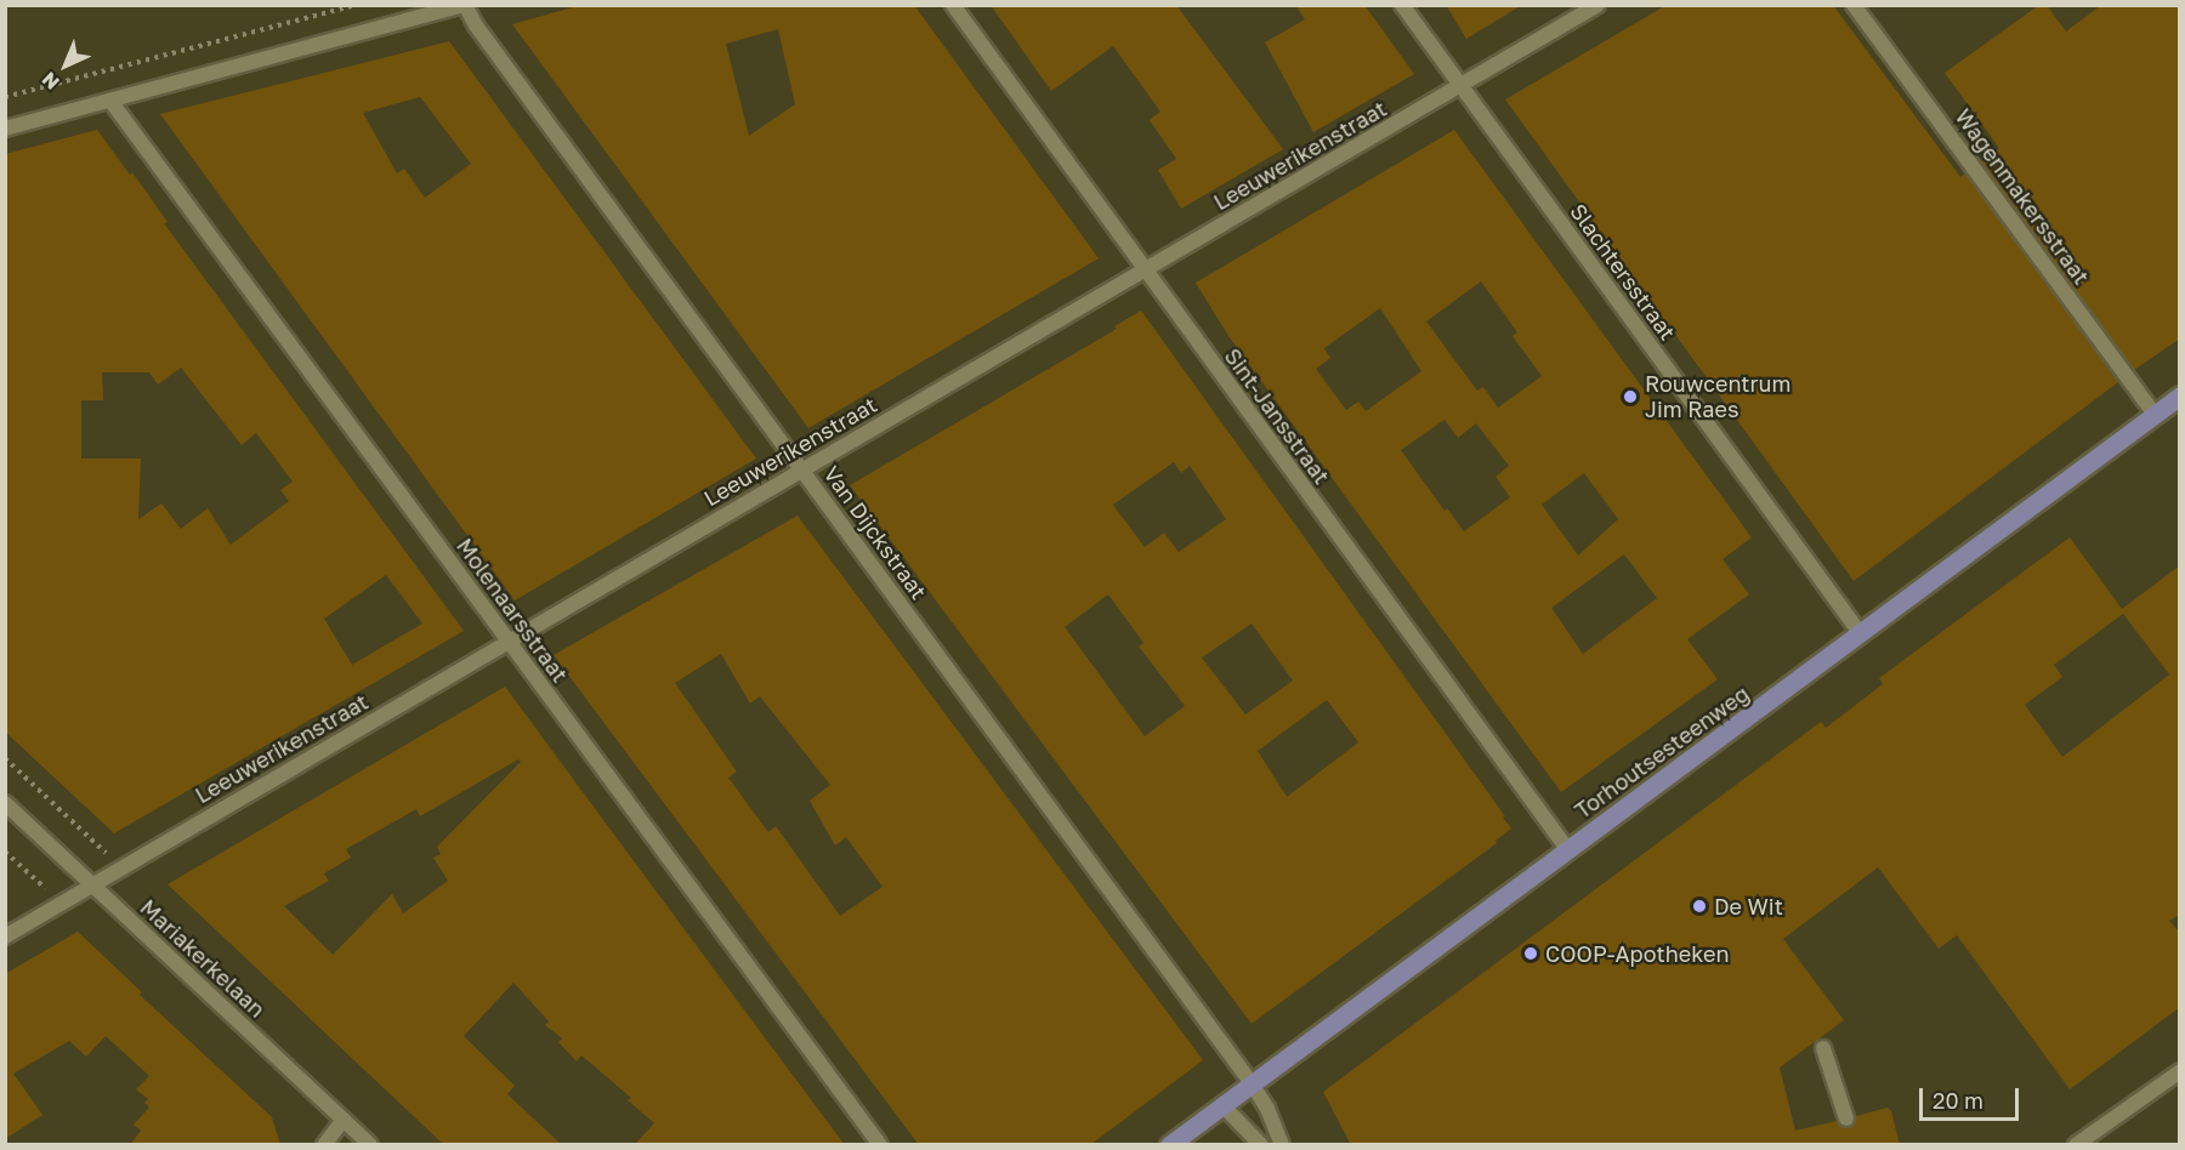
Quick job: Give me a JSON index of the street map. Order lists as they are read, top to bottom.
{
  "streets": {
    "main road": ["Torhoutsesteenweg"],
    "street": [
      "Leeuwerikenstraat",
      "Wagenmakersstraat",
      "Slachtersstraat",
      "Sint-Jansstraat",
      "Van Dijckstraat",
      "Molenaarsstraat",
      "Mariakerkelaan"
    ]
  },
  "crossings": [
    ["Leeuwerikenstraat", "Slachtersstraat"],
    ["Leeuwerikenstraat", "Sint-Jansstraat"],
    ["Leeuwerikenstraat", "Van Dijckstraat"],
    ["Leeuwerikenstraat", "Molenaarsstraat"],
    ["Leeuwerikenstraat", "Mariakerkelaan"],
    ["Wagenmakersstraat", "Torhoutsesteenweg"],
    ["Slachtersstraat", "Torhoutsesteenweg"],
    ["Sint-Jansstraat", "Torhoutsesteenweg"],
    ["Van Dijckstraat", "Torhoutsesteenweg"]
  ],
  "places": ["Rouwcentrum Jim Raes", "De Wit", "COOP-Apotheken"],
  "scale_bar": "20 m",
  "north": "bottom left"
}
